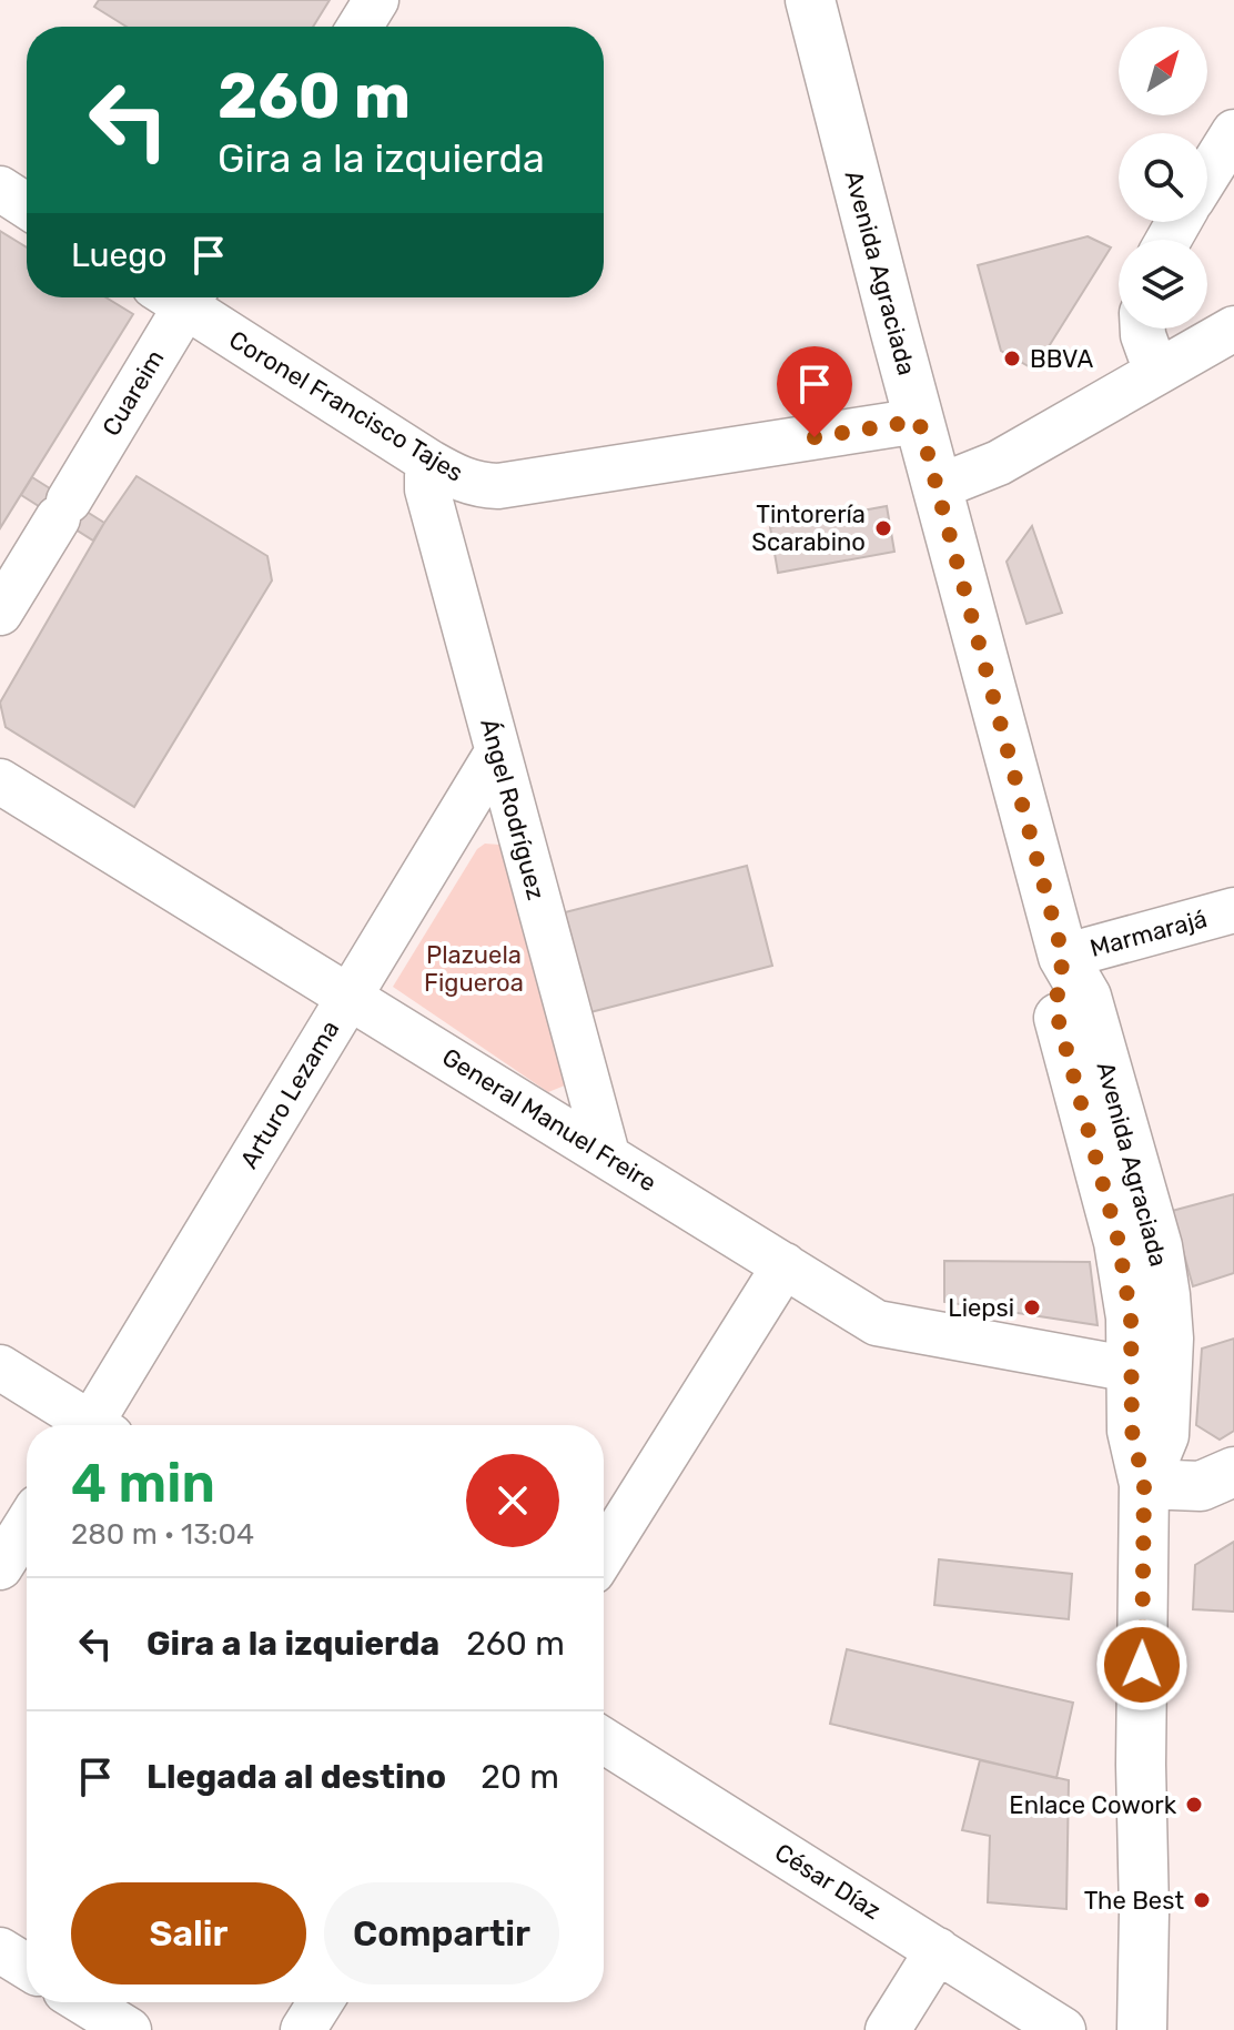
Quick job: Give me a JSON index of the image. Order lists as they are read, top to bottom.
{
  "streets": {
    "main road": ["Avenida Agraciada"],
    "street": [
      "Cuareim",
      "Coronel Francisco Tajes",
      "Ángel Rodríguez",
      "Marmarajá",
      "Arturo Lezama",
      "General Manuel Freire",
      "César Díaz"
    ]
  },
  "crossings": [
    ["Avenida Agraciada", "Coronel Francisco Tajes"],
    ["Avenida Agraciada", "Marmarajá"],
    ["Avenida Agraciada", "General Manuel Freire"],
    ["Coronel Francisco Tajes", "Ángel Rodríguez"],
    ["Ángel Rodríguez", "Arturo Lezama"],
    ["Ángel Rodríguez", "General Manuel Freire"],
    ["Arturo Lezama", "General Manuel Freire"]
  ],
  "parks": ["Plazuela Figueroa"],
  "places": [
    "BBVA",
    "Tintorería Scarabino",
    "Liepsi",
    "Enlace Cowork",
    "The Best"
  ],
  "north": "top right",
  "page": {
    "turn": ["260 m", "Gira a la izquierda"],
    "then": "Luego",
    "heading": ["4 min", "280 m · 13:04"],
    "list": [
      {
        "name": "Gira a la izquierda",
        "value": "260 m"
      },
      {
        "name": "Llegada al destino",
        "value": "20 m"
      }
    ],
    "buttons": ["Salir", "Compartir"]
  }
}
